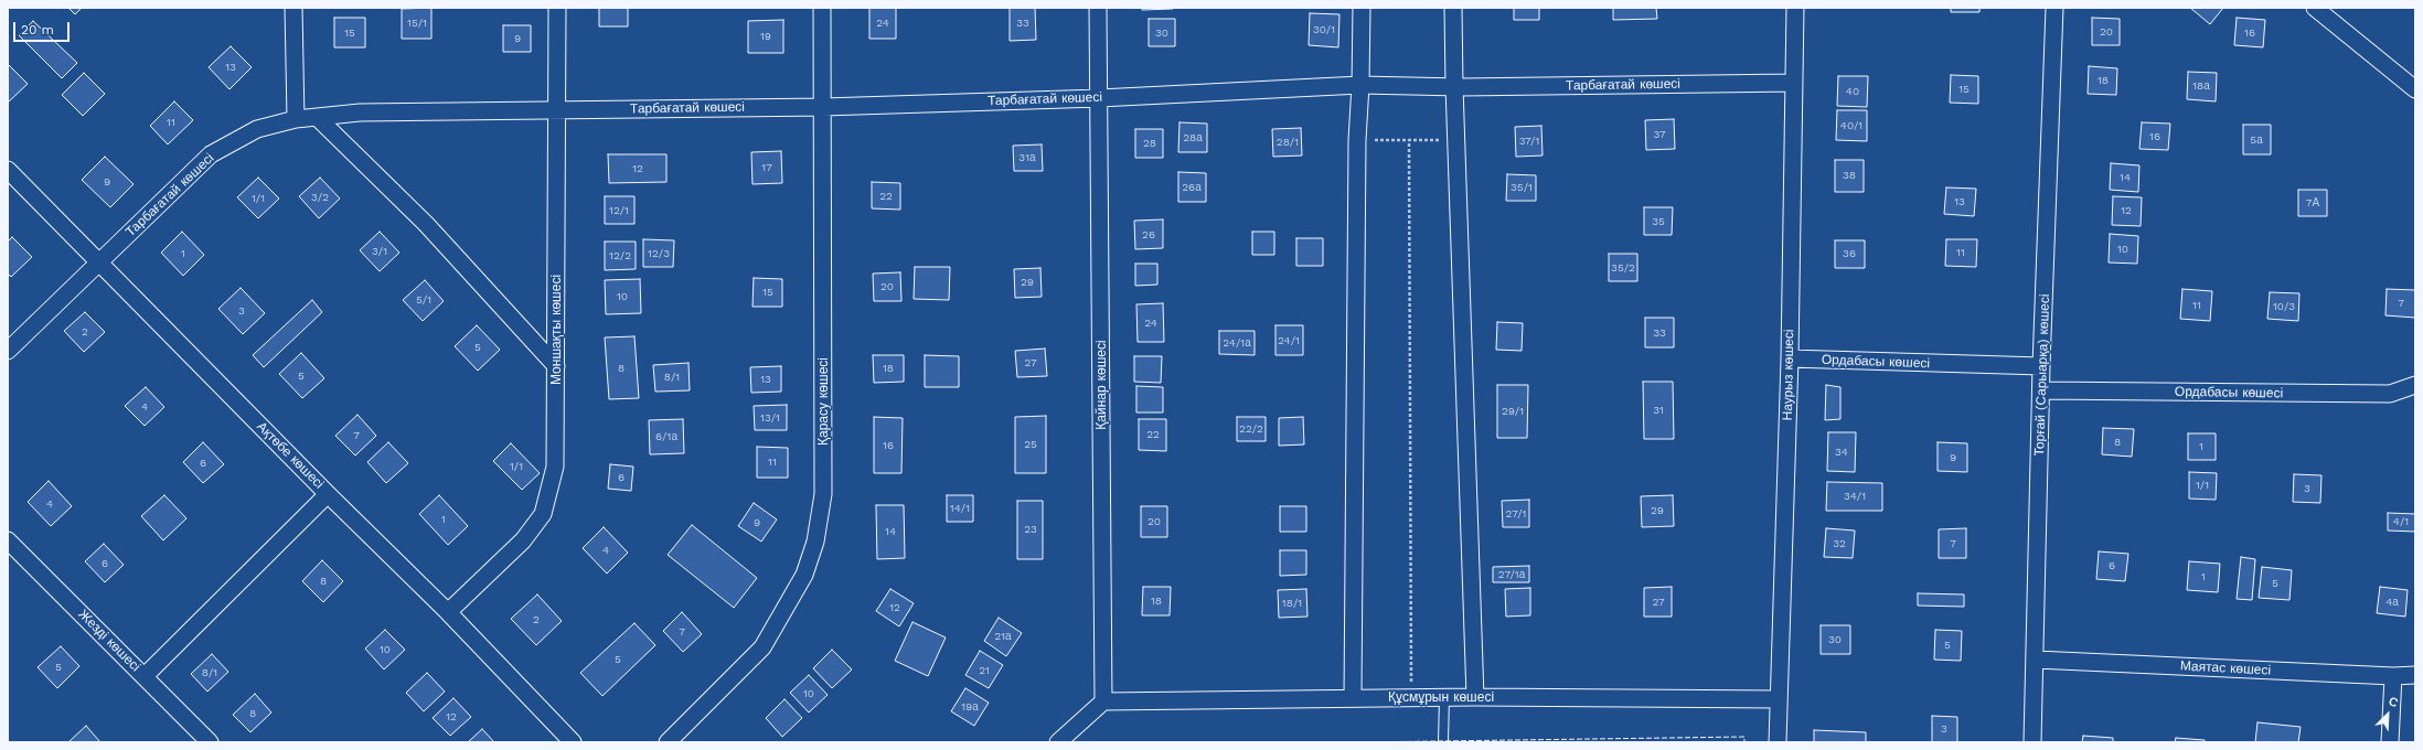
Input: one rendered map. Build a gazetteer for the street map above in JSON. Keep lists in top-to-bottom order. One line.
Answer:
{"streets":{"street":["Тарбағатай көшесі","Моншақты көшесі","Ордабасы көшесі","Наурыз көшесі","Торғай (Сарыарқа) көшесі","Қайнар көшесі","Қарасу көшесі","Ақтөбе көшесі","Жезді көшесі","Маятас көшесі","Құсмұрын көшесі"]},"crossings":[["Тарбағатай көшесі","Моншақты көшесі"],["Тарбағатай көшесі","Наурыз көшесі"],["Тарбағатай көшесі","Қайнар көшесі"],["Тарбағатай көшесі","Қарасу көшесі"],["Тарбағатай көшесі","Ақтөбе көшесі"],["Моншақты көшесі","Ақтөбе көшесі"],["Ордабасы көшесі","Наурыз көшесі"],["Ордабасы көшесі","Торғай (Сарыарқа) көшесі"],["Наурыз көшесі","Құсмұрын көшесі"],["Торғай (Сарыарқа) көшесі","Маятас көшесі"],["Қайнар көшесі","Құсмұрын көшесі"]],"house_numbers":["15/1","24","33","30/1","20","15","30","16","19","9","13","18","18а","15","40","11","40/1","37","16","28а","5а","37/1","28/1","28","31а","17","12","38","14","9","26а","35/1","22","3/2","1/1","13","7А","12/1","12","35","26","10","3/1","11","1","12/3","36","12/2","35/2","29","20","15","10","5/1","7","11","10/3","3","24","2","33","24/1","24/1а","5","27","8","18","5","8/1","13","4","31","29/1","13/1","22/2","22","7","6/1а","8","25","16","1","34","9","11","6","1/1","6","1/1","3","34/1","4","14/1","29","27/1","1","20","4/1","9","23","14","32","7","4","6","6","27/1а","1","8","5","18","27","4а","18/1","12","2","7","21а","30","5","10","5","5","21","8/1","10","19а","8","12","3"],"scale_bar":"20 m","north":"top right"}
